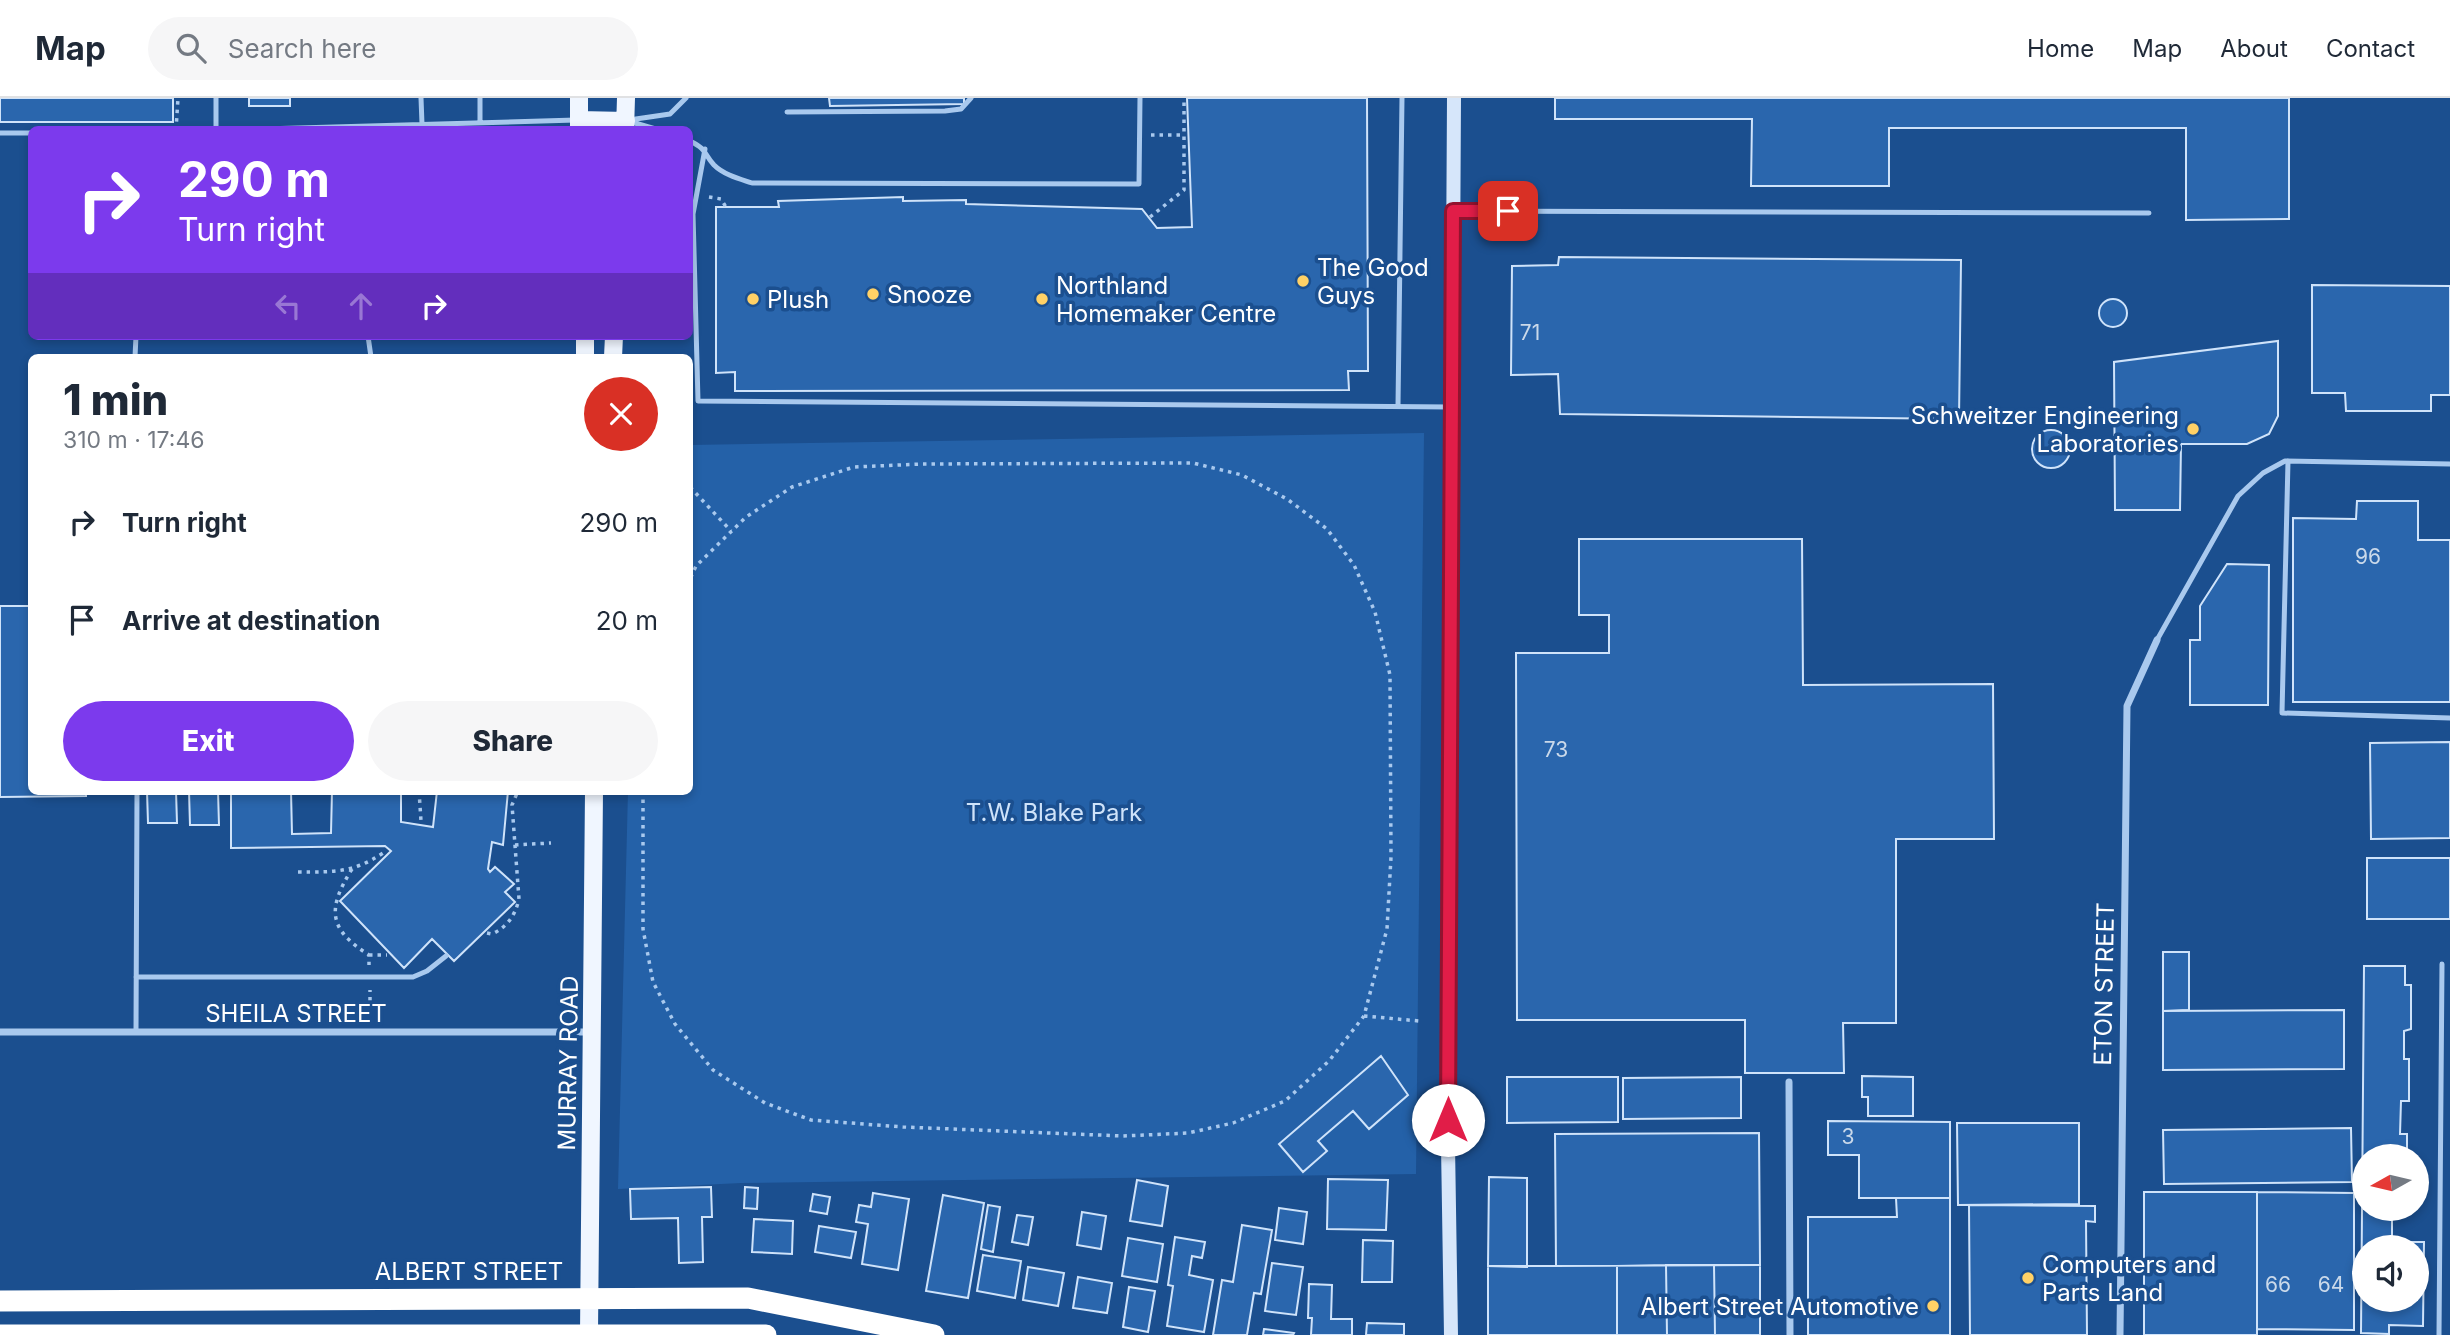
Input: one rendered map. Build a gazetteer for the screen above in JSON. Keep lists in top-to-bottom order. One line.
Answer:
{"streets":{"highway":["ALBERT STREET"],"main road":["MURRAY ROAD"],"street":["ETON STREET","SHEILA STREET"]},"crossings":[["SHEILA STREET","MURRAY ROAD"],["MURRAY ROAD","ALBERT STREET"]],"parks":["T.W. Blake Park"],"places":["The Good Guys","Snooze","Plush","Northland Homemaker Centre","Schweitzer Engineering Laboratories","Computers and Parts Land","Albert Street Automotive"],"house_numbers":["71","96","73","3","66","64"],"north":"left","page":{"header":"Map","search":"Search here","nav":["Home","Map","About","Contact"],"turn":["290 m","Turn right"],"heading":["1 min","310 m · 17:46"],"list":[{"name":"Turn right","value":"290 m"},{"name":"Arrive at destination","value":"20 m"}],"buttons":["Exit","Share"]}}
